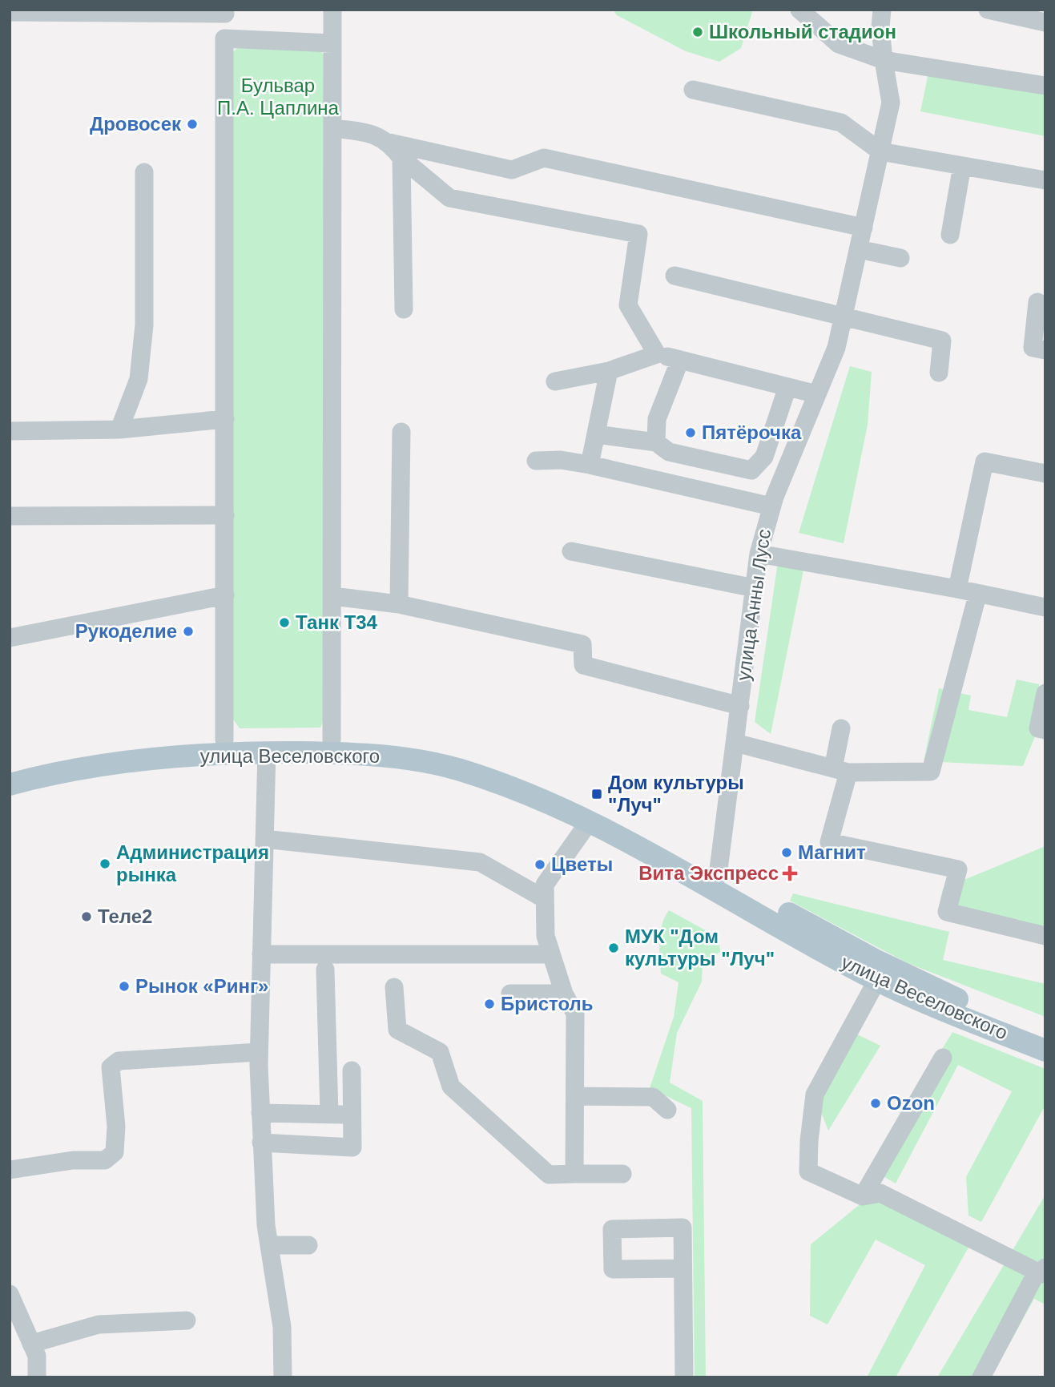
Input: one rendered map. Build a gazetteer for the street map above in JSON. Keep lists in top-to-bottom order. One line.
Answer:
{"streets":{"main road":["улица Веселовского"],"street":["улица Анны Лусс"]},"crossings":[["улица Анны Лусс","улица Веселовского"]],"parks":["Бульвар П.А. Цаплина"],"places":{"other":["Школьный стадион","Дровосек","Пятёрочка","Танк T34","Рукоделие","Магнит","Администрация рынка","Цветы","Теле2","МУК \"Дом культуры \"Луч\"","Рынок «Ринг»","Бристоль","Ozon"],"transit":["Дом культуры \"Луч\""],"health":["Вита Экспресс"]}}
